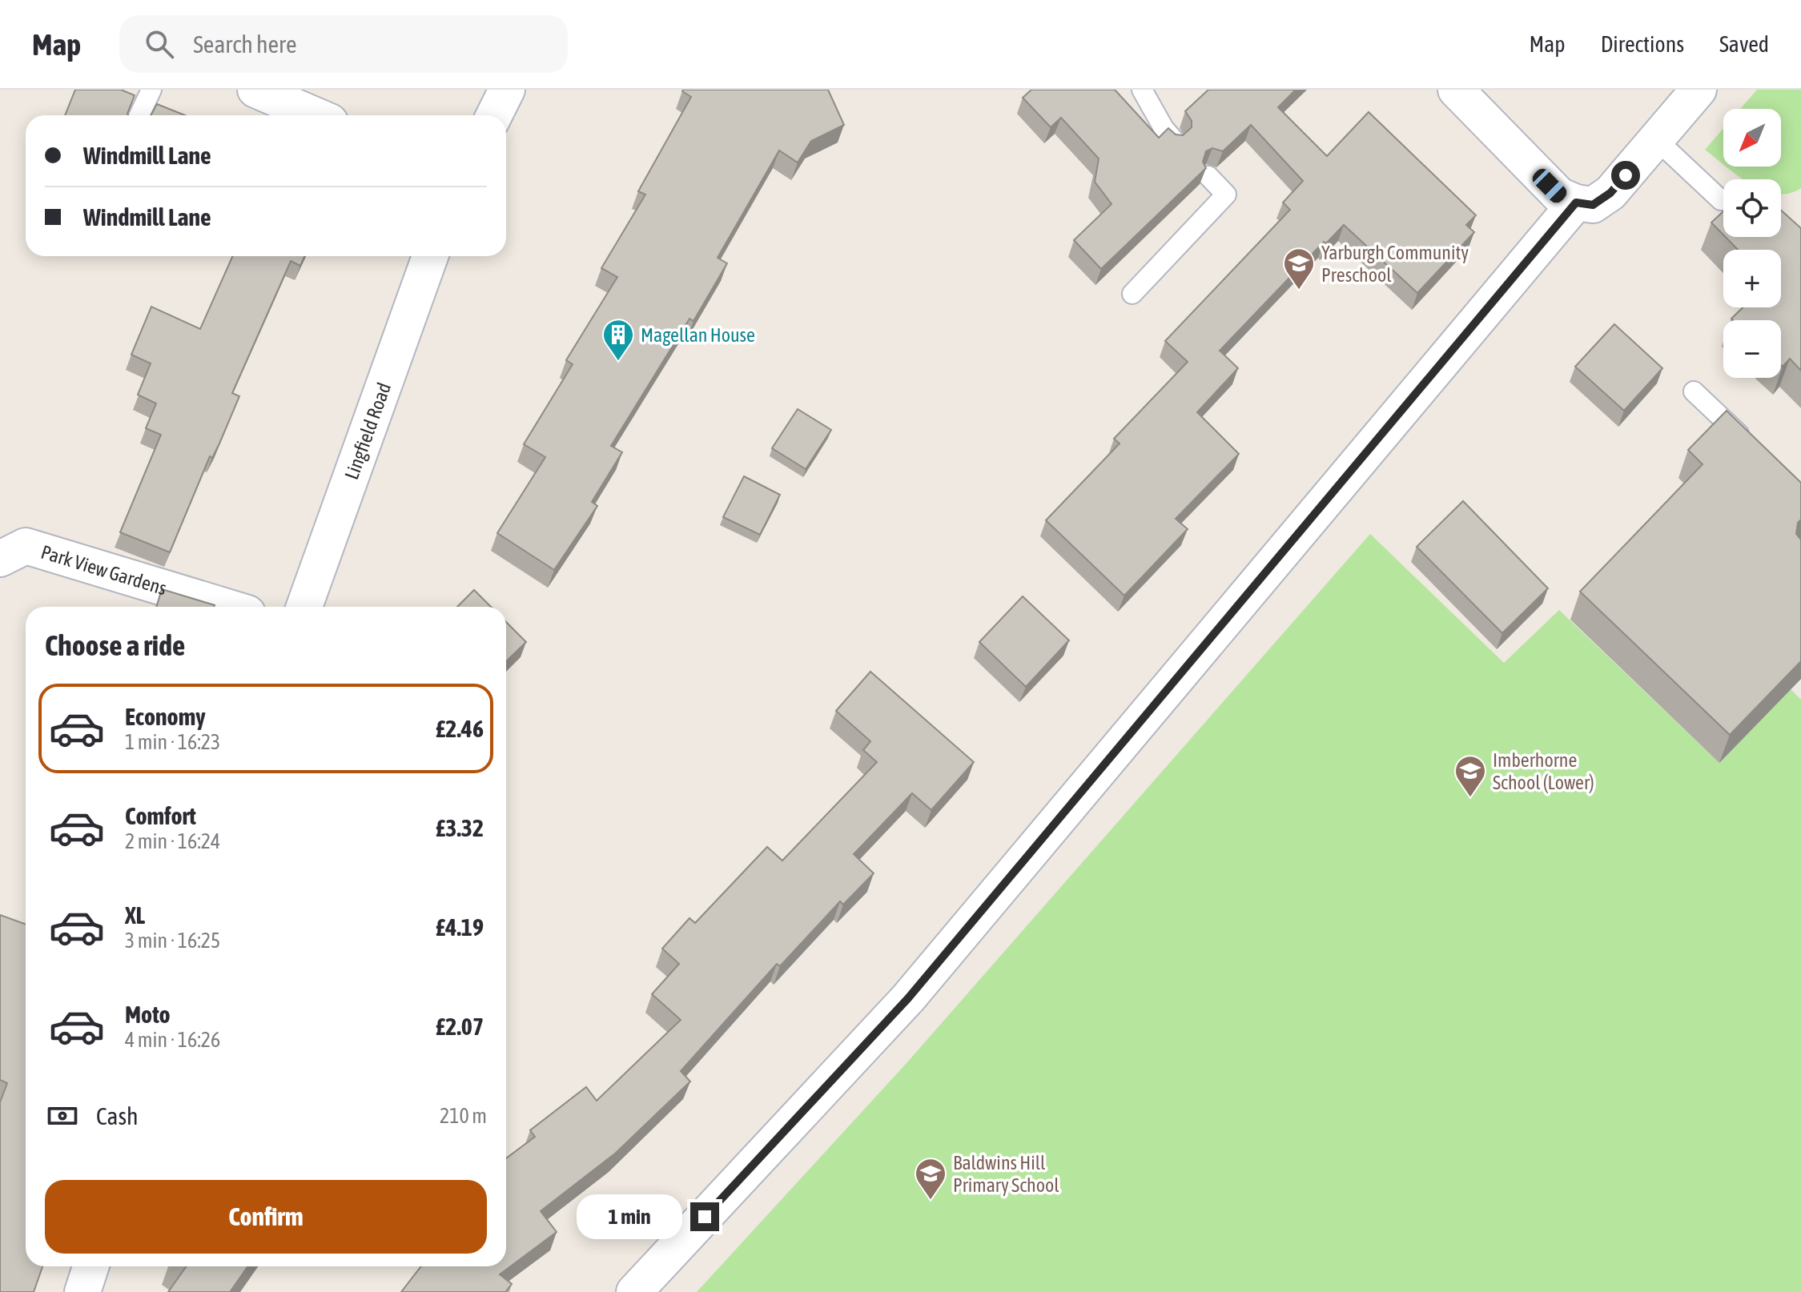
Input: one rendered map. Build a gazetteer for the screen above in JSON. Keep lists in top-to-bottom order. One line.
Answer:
{"streets":{"street":["Lingfield Road","Park View Gardens"]},"places":{"school or university":["Yarburgh Community Preschool","Imberhorne School (Lower)","Baldwins Hill Primary School"],"building":["Magellan House"]},"north":"bottom left","page":{"header":"Map","search":"Search here","nav":["Map","Directions","Saved"],"map_buttons":["+","−"],"banner":["Windmill Lane","Windmill Lane"],"heading":"Choose a ride","list":[{"name":"Economy","note":"1 min · 16:23","value":"£2.46"},{"name":"Comfort","note":"2 min · 16:24","value":"£3.32"},{"name":"XL","note":"3 min · 16:25","value":"£4.19"},{"name":"Moto","note":"4 min · 16:26","value":"£2.07"}],"pay":["Cash","210 m"],"buttons":"Confirm","bubble":"1 min"}}
